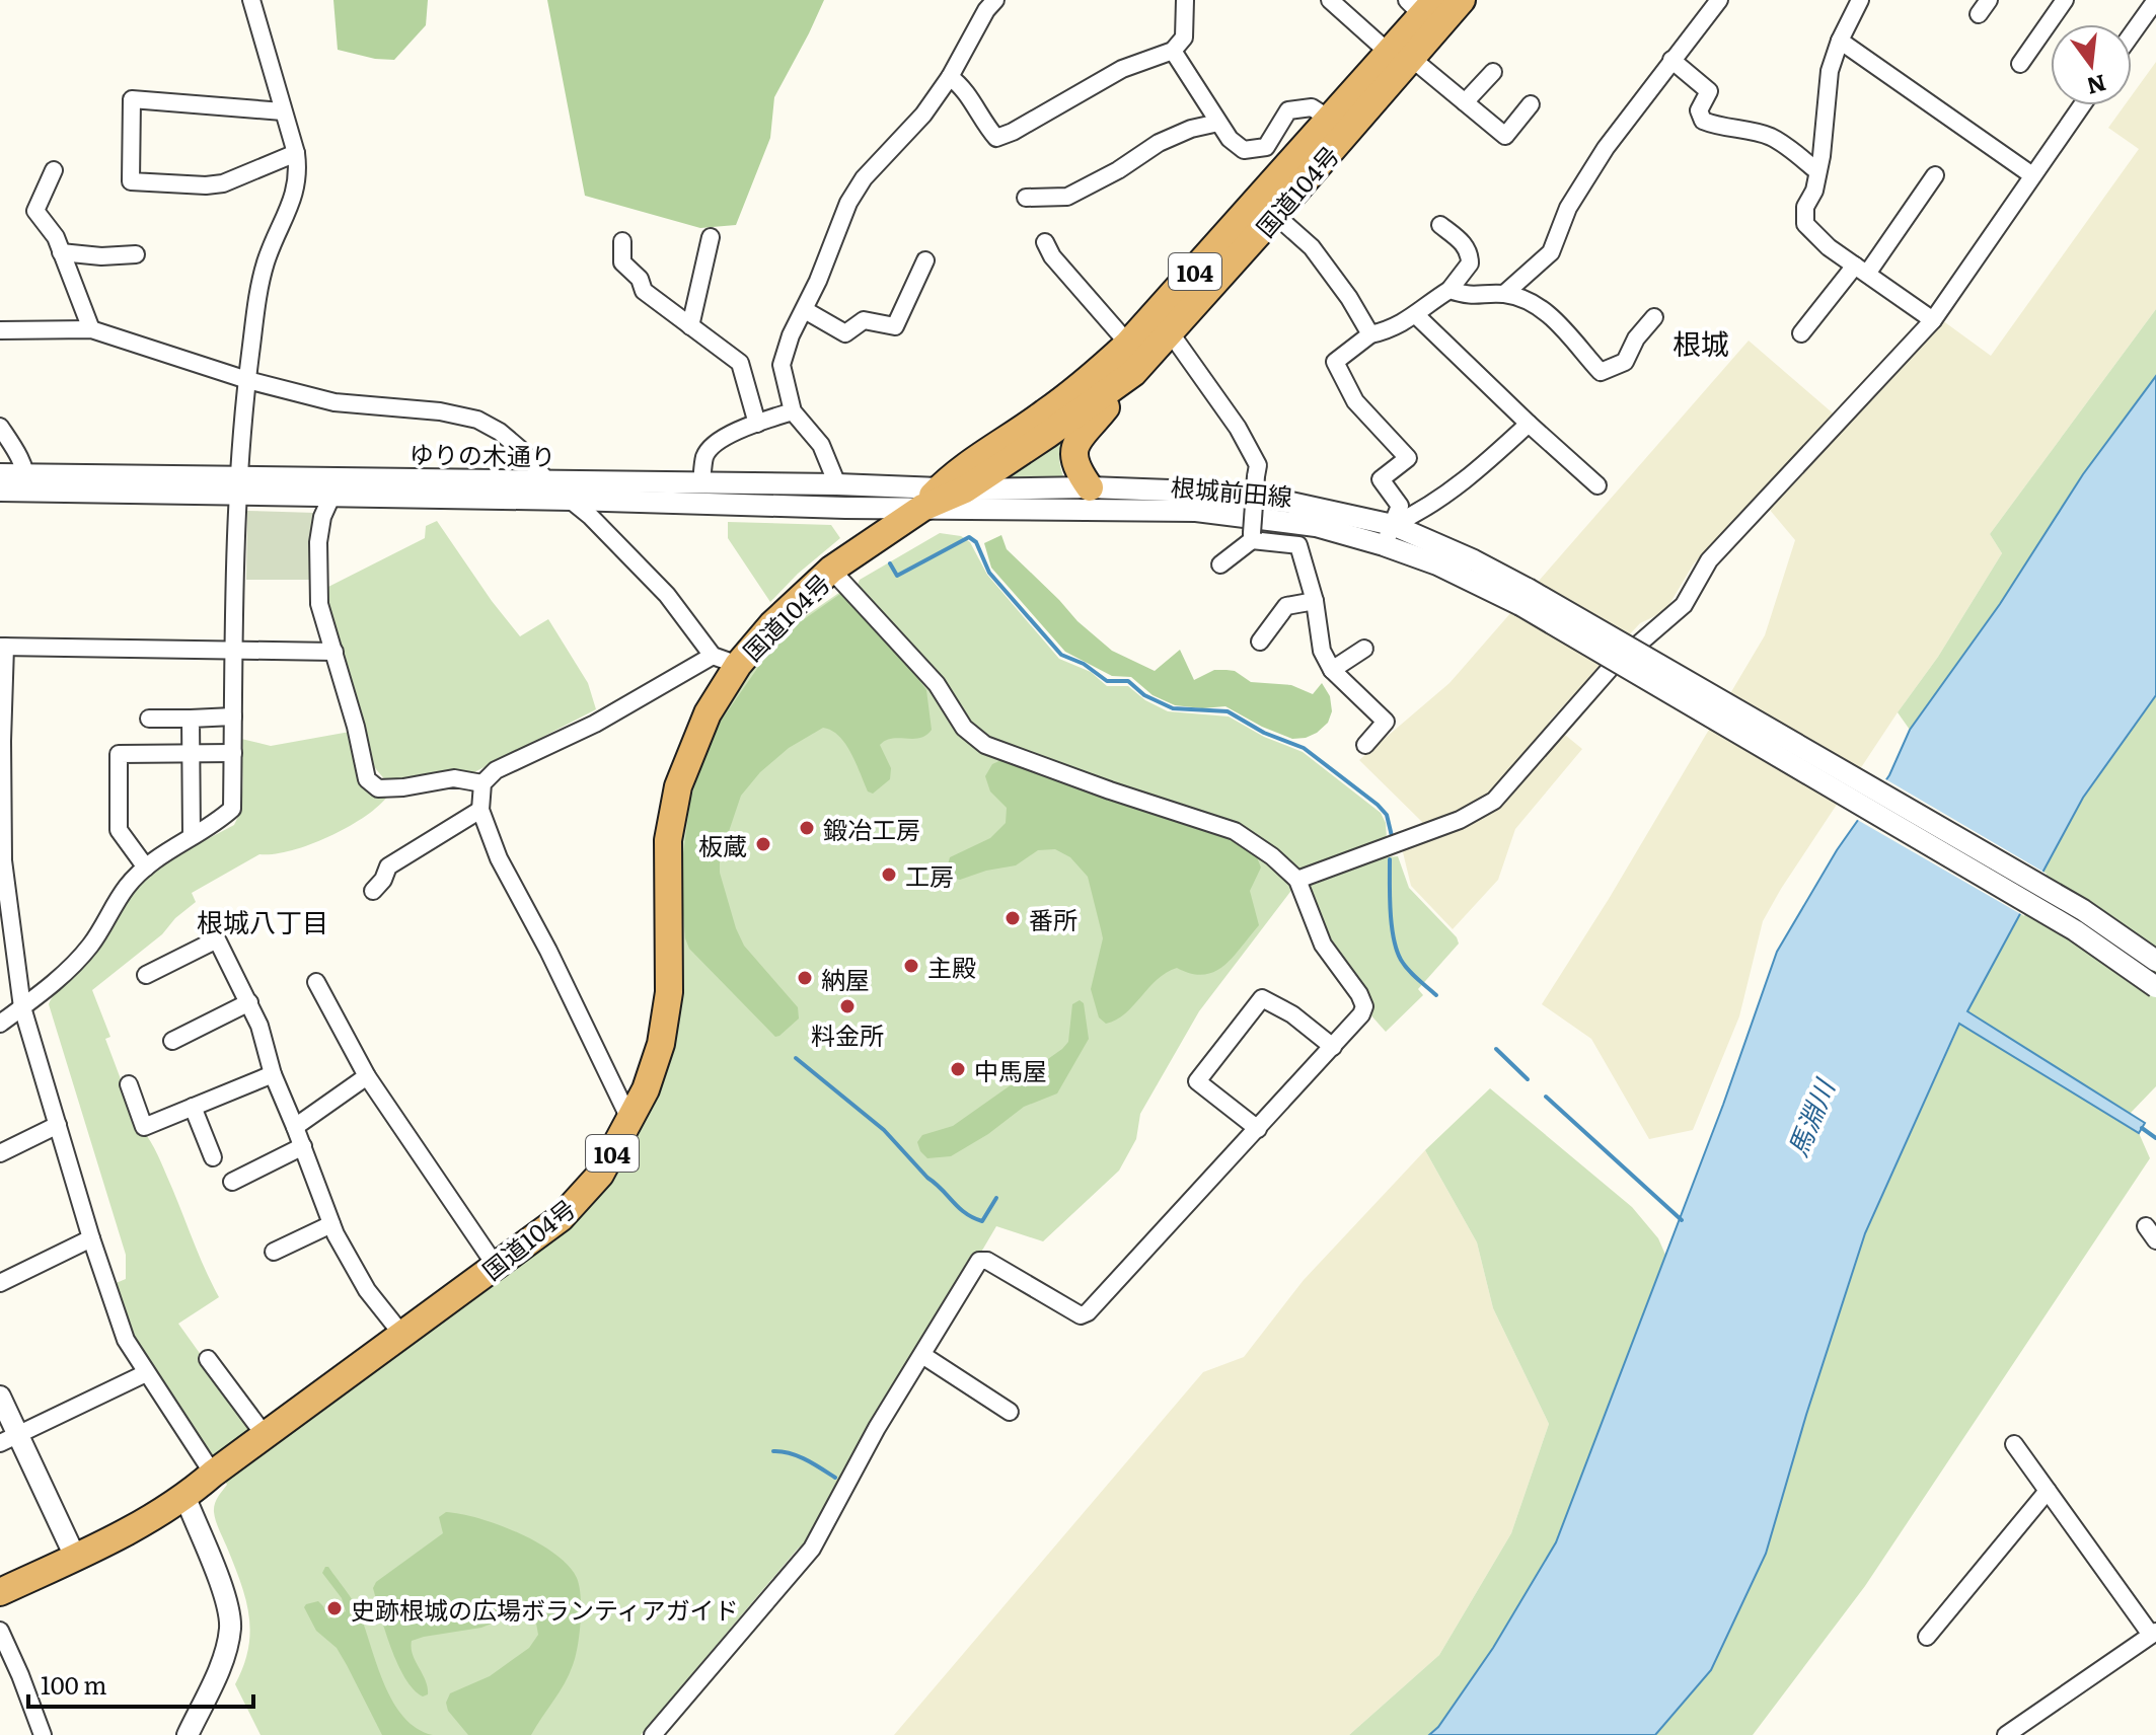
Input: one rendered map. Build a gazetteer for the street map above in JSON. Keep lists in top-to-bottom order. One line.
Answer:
{"streets":{"highway":["国道104号","104"],"street":["ゆりの木通り","根城前田線"]},"crossings":[["国道104号","ゆりの木通り"],["国道104号","根城前田線"],["ゆりの木通り","根城前田線"]],"districts":["根城","根城八丁目"],"water":["馬淵川"],"places":["鍛冶工房","板蔵","工房","番所","主殿","納屋","料金所","中馬屋","史跡根城の広場ボランティアガイド"],"scale_bar":"100 m","north":"bottom"}
